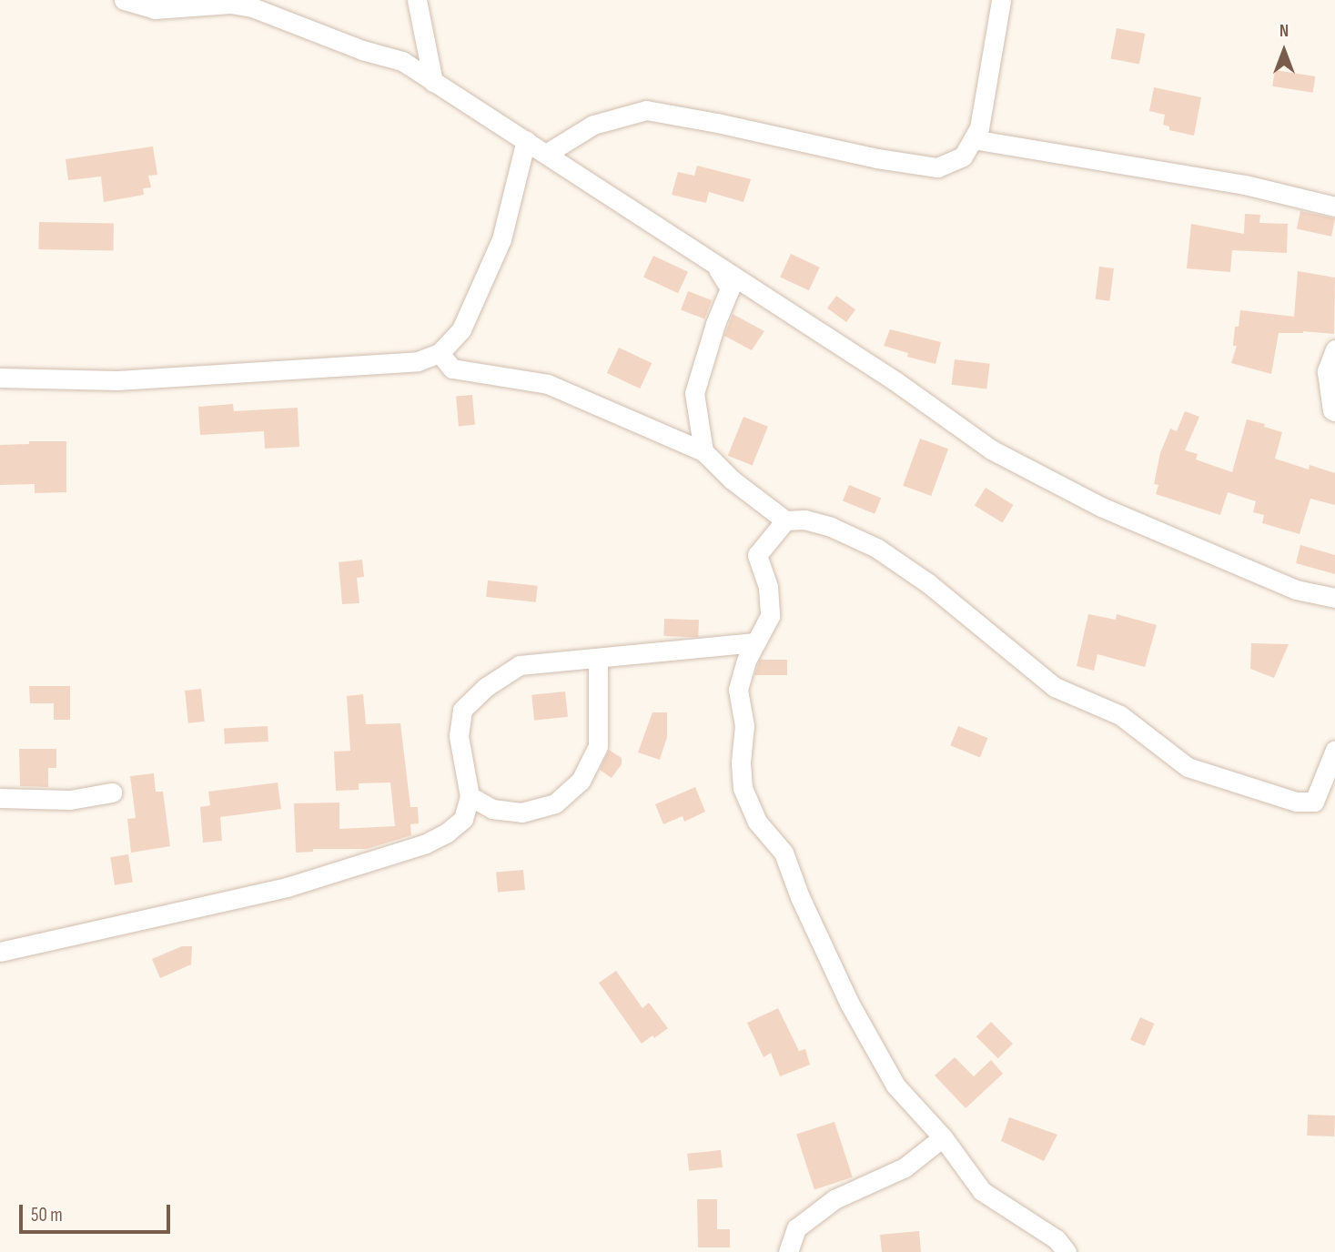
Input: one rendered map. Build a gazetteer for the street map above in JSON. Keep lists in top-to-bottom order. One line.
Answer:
{"scale_bar":"50 m","north":"top"}
